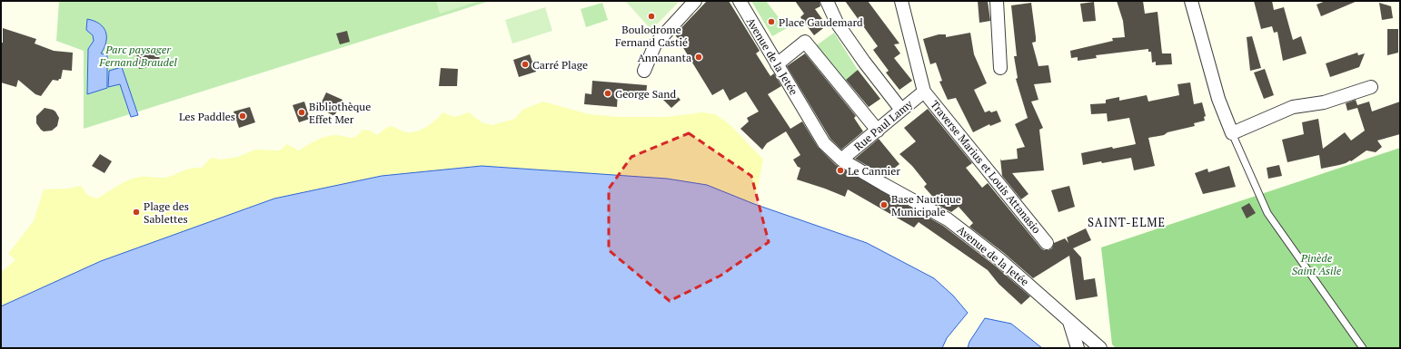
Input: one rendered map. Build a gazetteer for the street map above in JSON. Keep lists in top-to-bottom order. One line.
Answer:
{"streets":{"street":["Avenue de la Jetée","Rue Paul Lamy","Traverse Marius et Louis Attanasio"]},"crossings":[["Avenue de la Jetée","Rue Paul Lamy"],["Rue Paul Lamy","Traverse Marius et Louis Attanasio"]],"districts":["SAINT-ELME"],"parks":["Parc paysager Fernand Braudel","Pinède Saint Asile"],"places":["Boulodrome Fernand Castié","Place Gaudemard","Annananta","Carré Plage","George Sand","Bibliothèque Effet Mer","Les Paddles","Le Cannier","Base Nautique Municipale","Plage des Sablettes"]}
